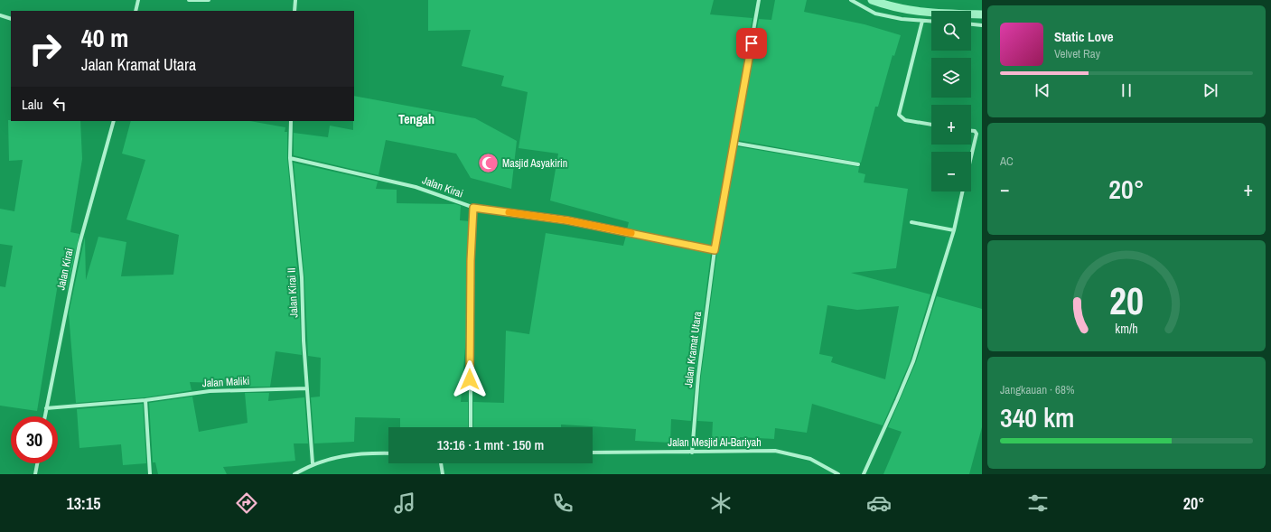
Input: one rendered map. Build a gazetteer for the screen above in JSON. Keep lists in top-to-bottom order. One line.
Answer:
{"streets":{"street":["Jalan Kirai","Jalan Kirai II","Jalan Kramat Utara","Jalan Maliki","Jalan Mesjid Al-Bariyah"]},"crossings":[["Jalan Kirai","Jalan Kirai II"],["Jalan Kirai","Jalan Maliki"],["Jalan Kirai II","Jalan Maliki"],["Jalan Kramat Utara","Jalan Mesjid Al-Bariyah"]],"districts":["Tengah"],"places":{"mosque":["Masjid Asyakirin"]},"page":{"map_buttons":["+","−"],"turn":["40 m","Jalan Kramat Utara"],"song":["Static Love","Velvet Ray"],"then":"Lalu","tile":["AC",["Jangkauan · 68%","340 km"]],"heat":["−","20°","+"],"limit":"30","trip":"13:16 · 1 mnt · 150 m","tabs":["13:15","20°"],"gauge":["20","km/h"]}}
